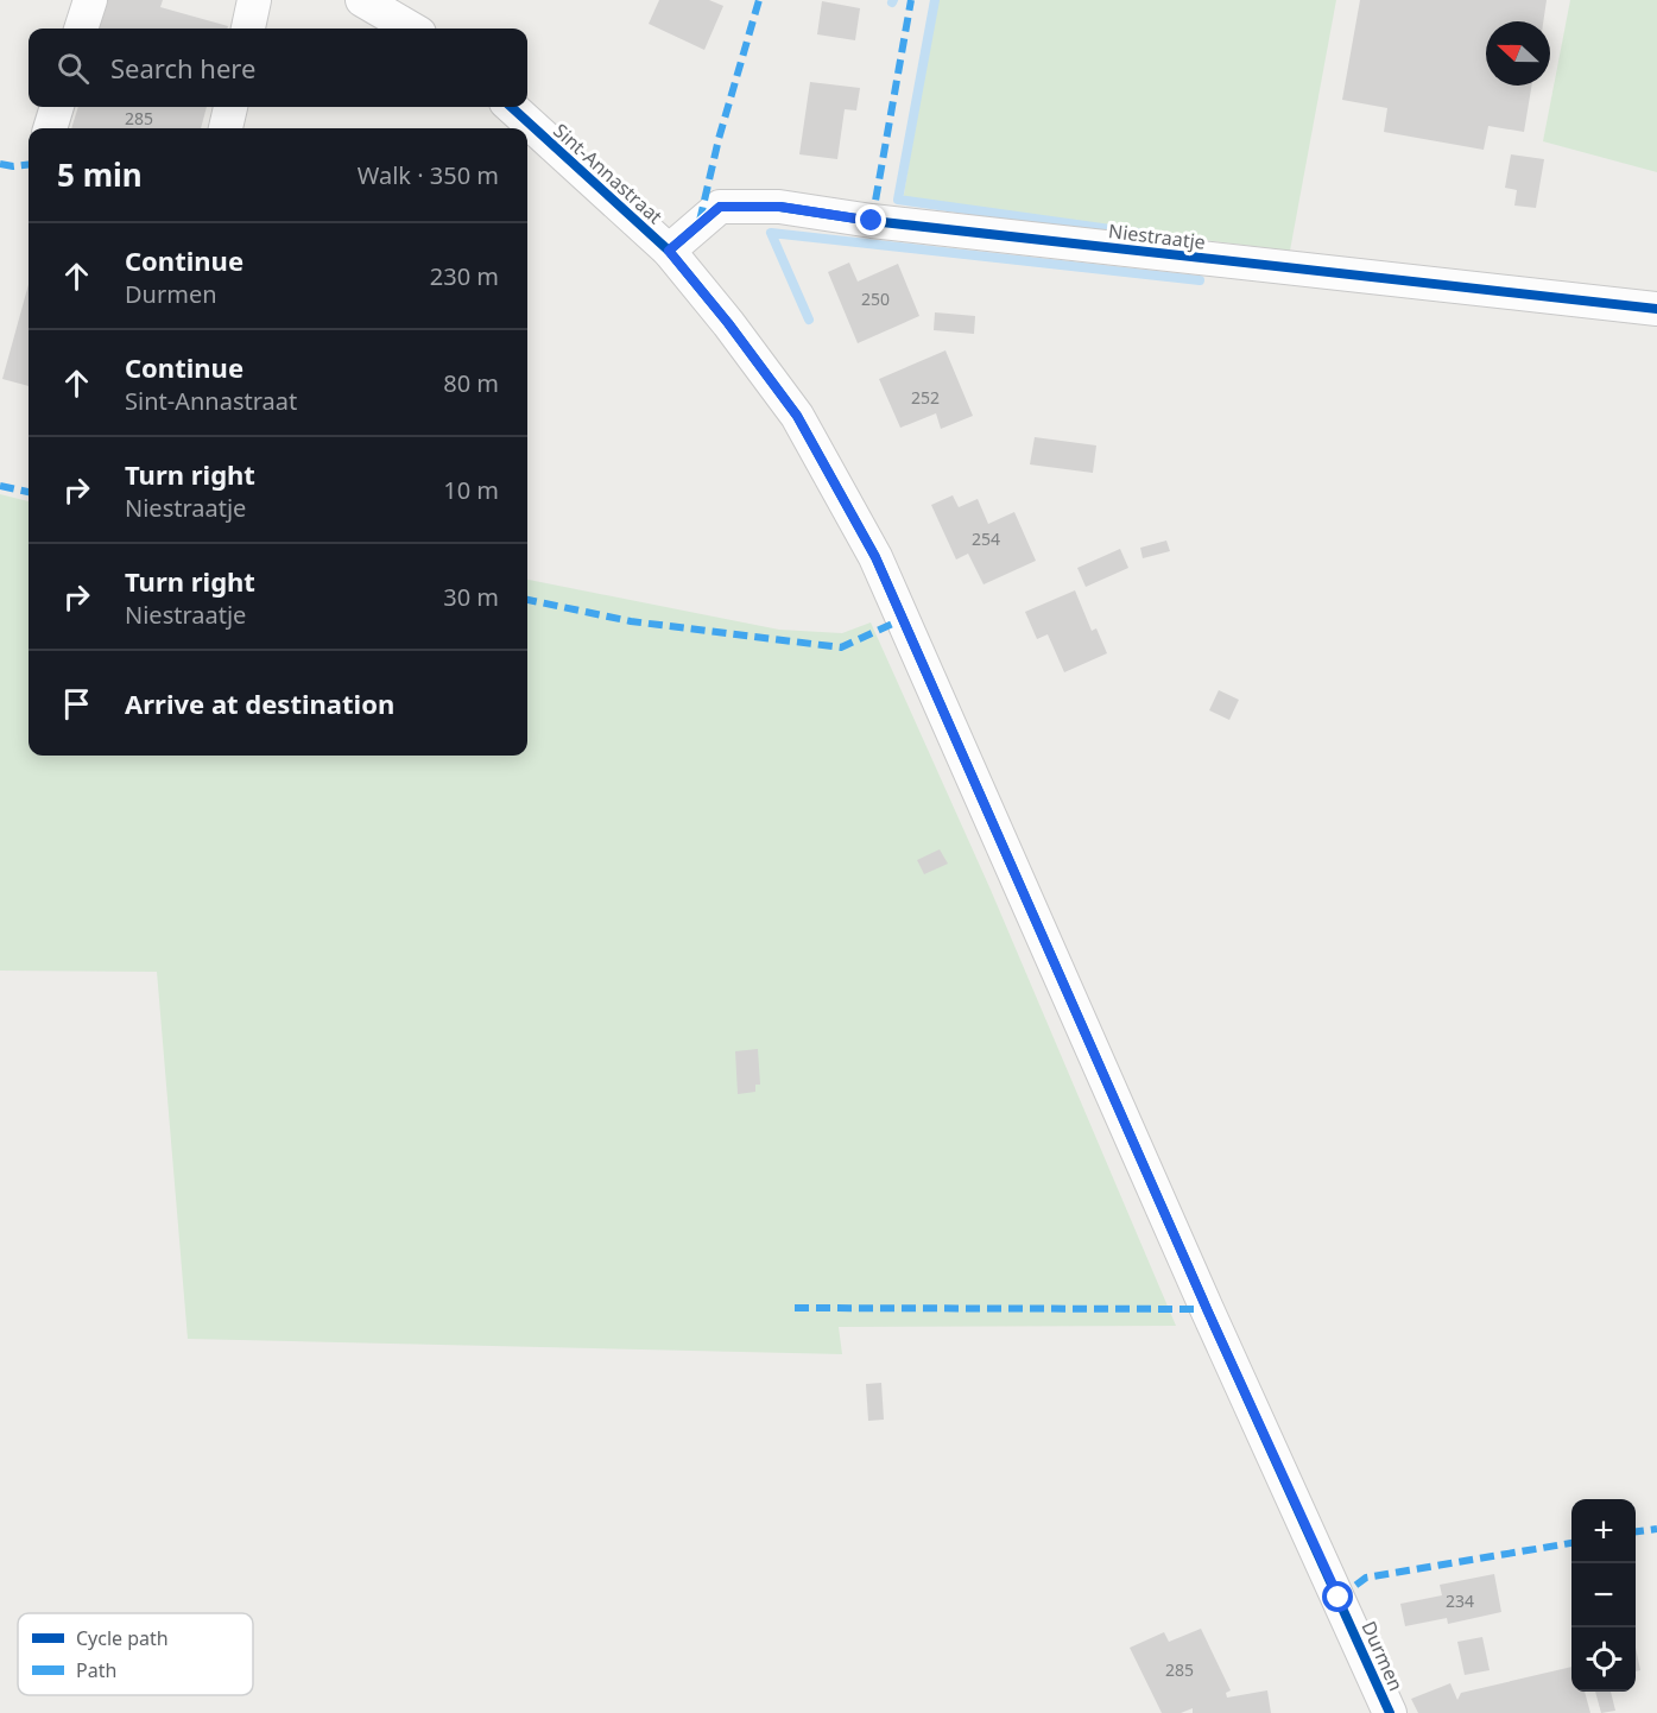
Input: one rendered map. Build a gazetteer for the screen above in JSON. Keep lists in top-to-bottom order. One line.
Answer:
{"streets":{"street":["Sint-Annastraat","Niestraatje","Durmen"]},"crossings":[["Sint-Annastraat","Niestraatje"],["Sint-Annastraat","Durmen"]],"house_numbers":["285","250","252","254","234","285"],"legend":["Cycle path","Path"],"north":"left","page":{"search":"Search here","heading":["5 min","Walk · 350 m"],"list":[["Continue","Durmen","230 m"],["Continue","Sint-Annastraat","80 m"],["Turn right","Niestraatje","10 m"],["Turn right","Niestraatje","30 m"],"Arrive at destination"],"map_buttons":["+","−"]}}
